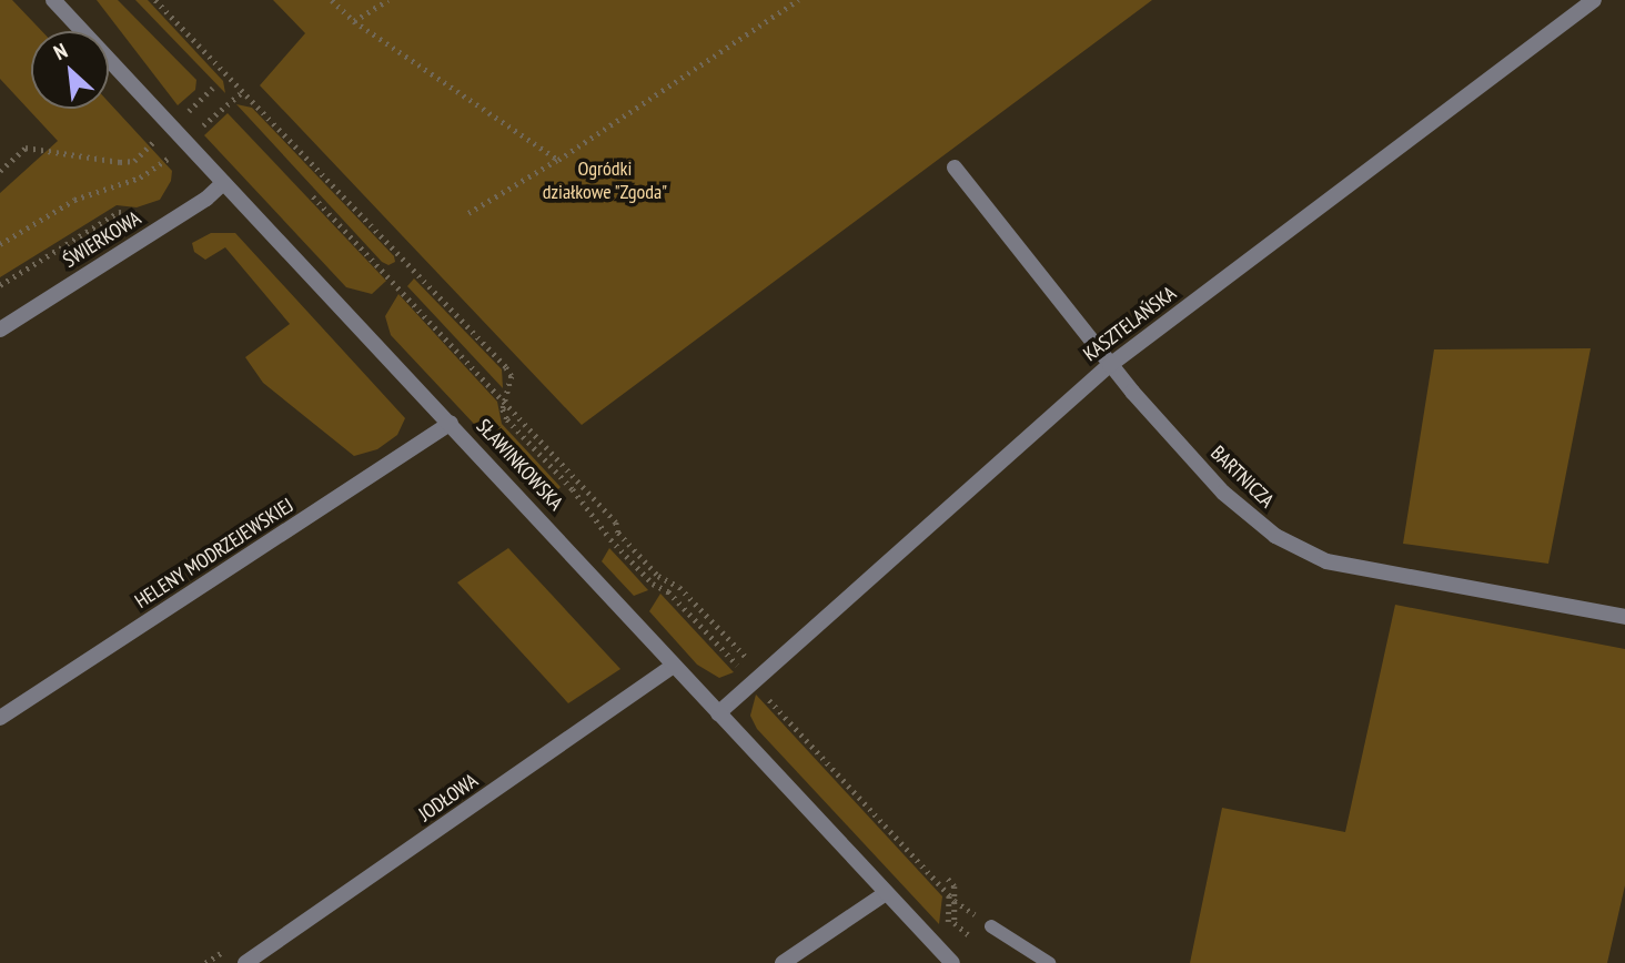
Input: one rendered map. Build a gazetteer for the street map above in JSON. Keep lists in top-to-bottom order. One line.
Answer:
{"streets":{"street":["ŚWIERKOWA","KASZTELAŃSKA","SŁAWINKOWSKA","BARTNICZA","HELENY MODRZEJEWSKIEJ","JODŁOWA"]},"crossings":[["ŚWIERKOWA","SŁAWINKOWSKA"],["KASZTELAŃSKA","SŁAWINKOWSKA"],["KASZTELAŃSKA","BARTNICZA"],["SŁAWINKOWSKA","HELENY MODRZEJEWSKIEJ"],["SŁAWINKOWSKA","JODŁOWA"]],"parks":["Ogródki działkowe \"Zgoda\""],"north":"top left"}
